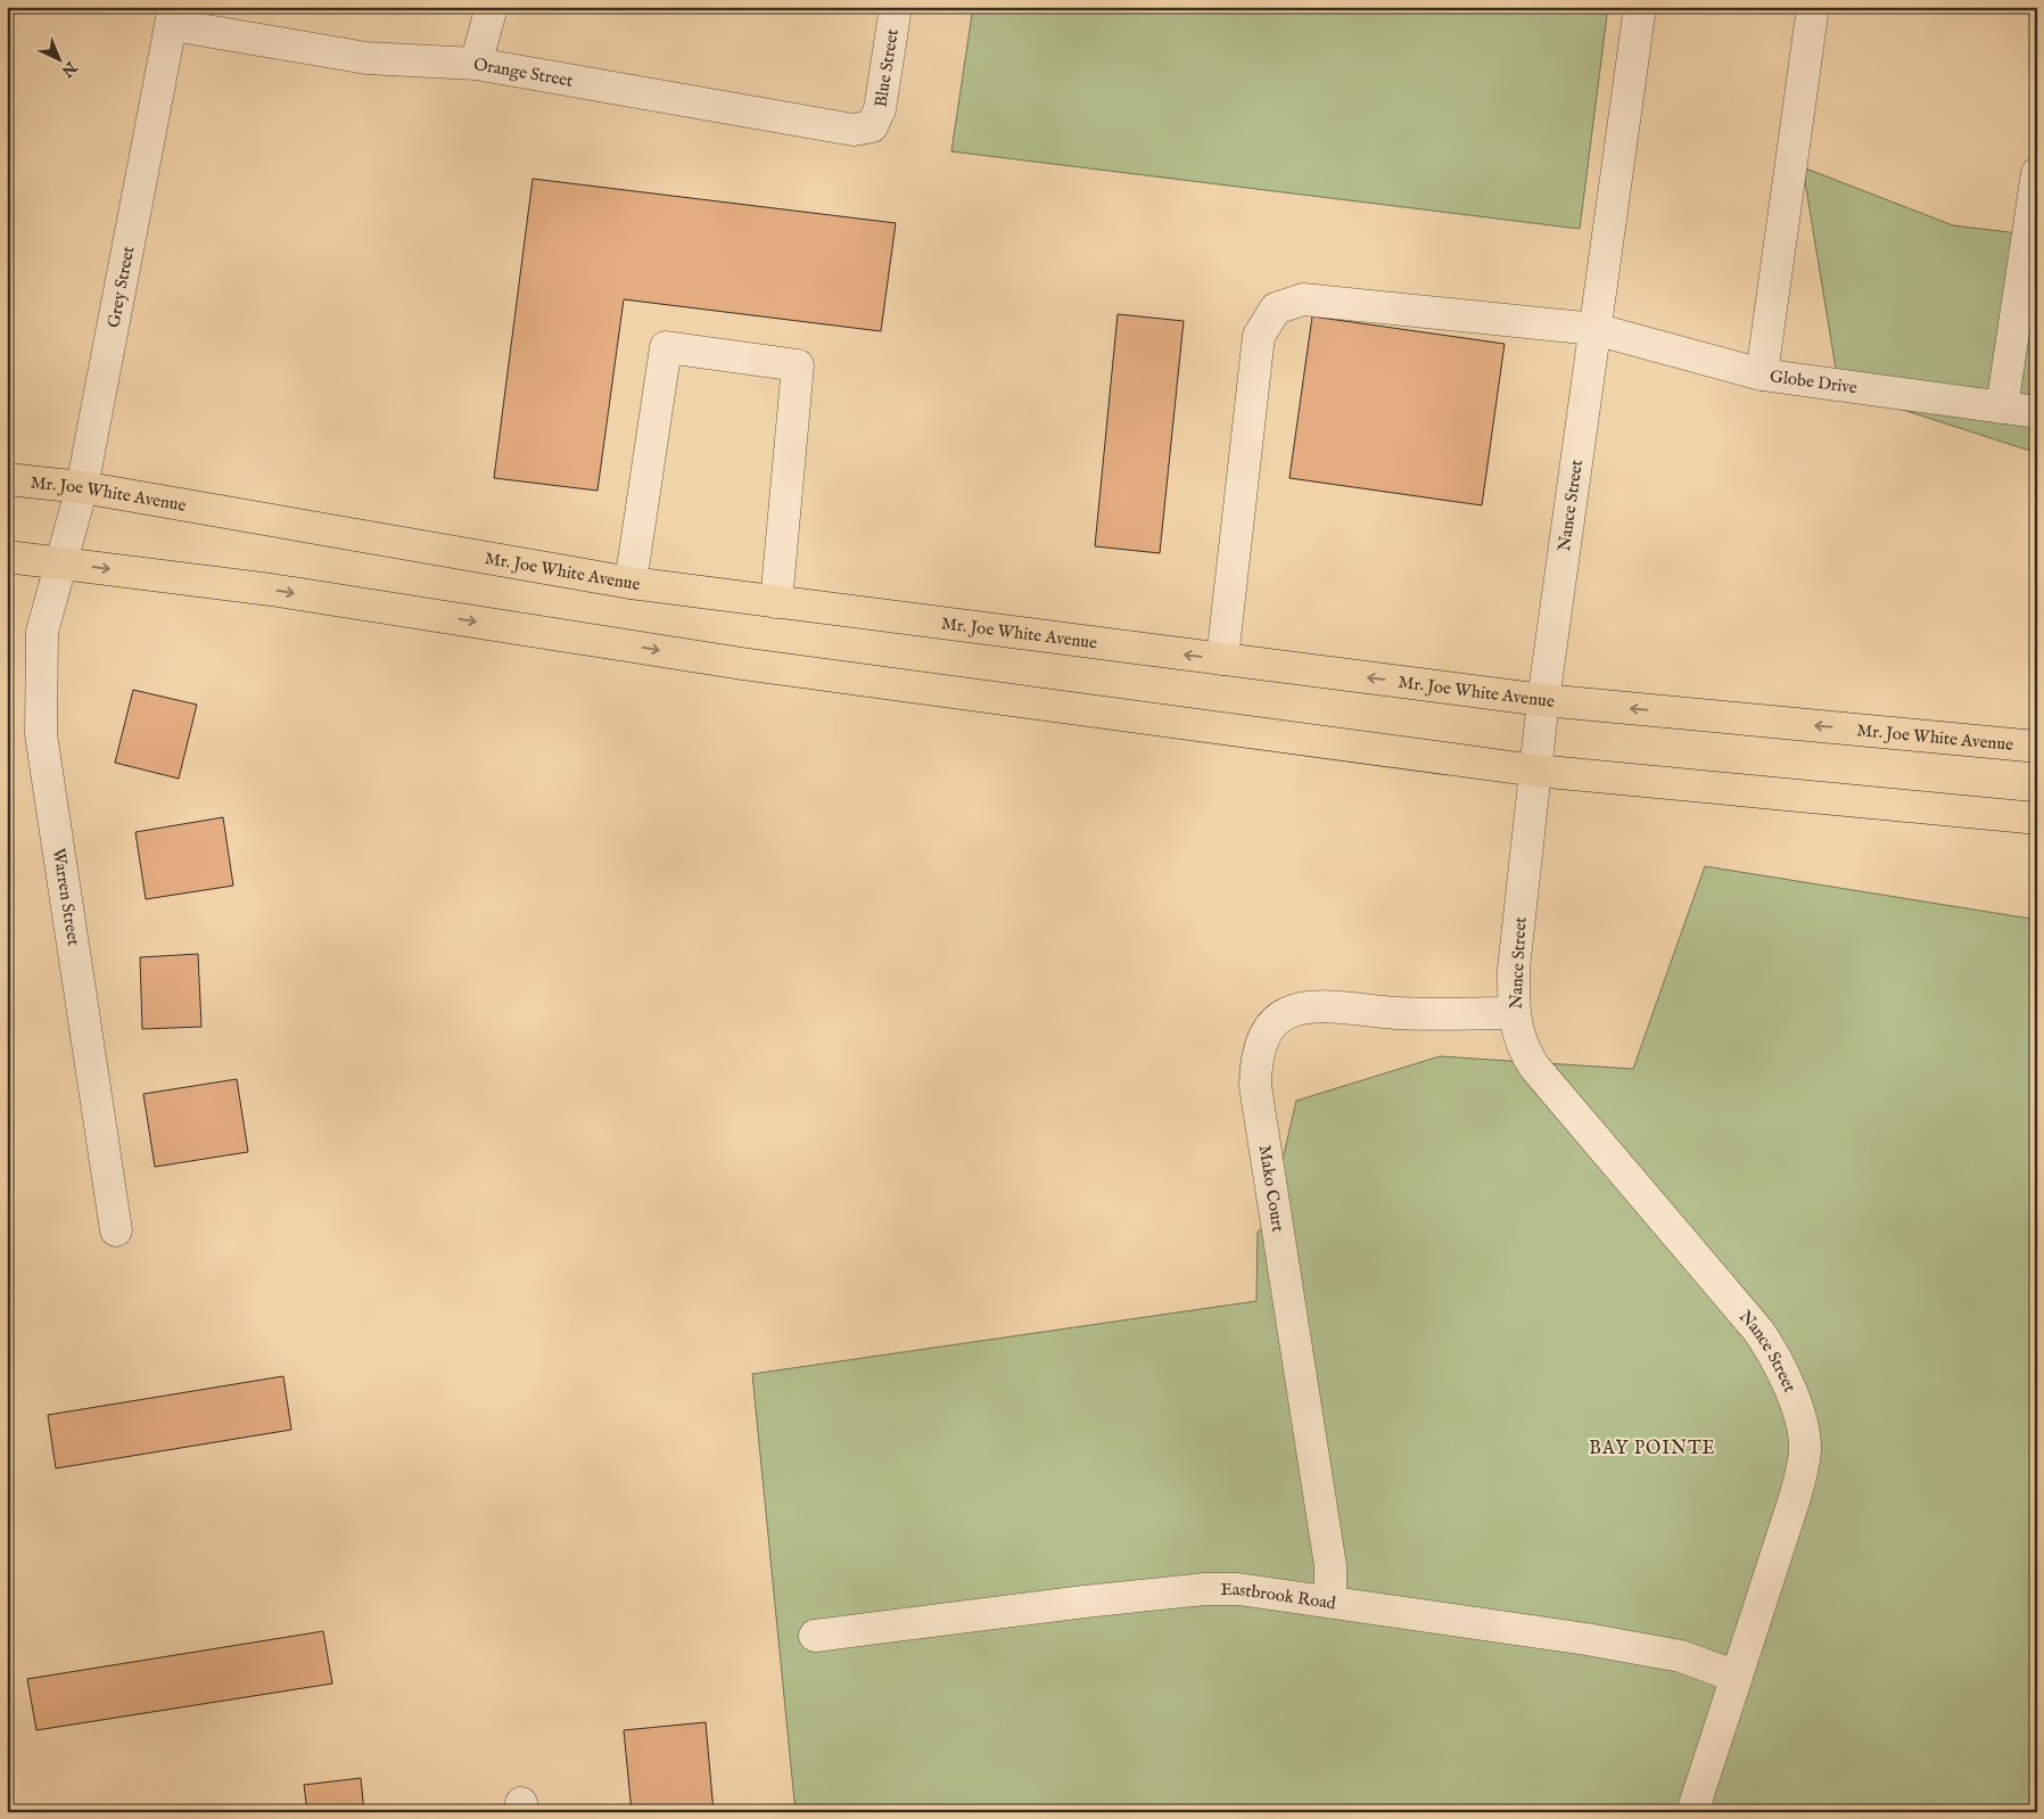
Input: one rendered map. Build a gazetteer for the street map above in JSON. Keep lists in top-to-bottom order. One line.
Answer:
{"streets":{"main road":["Mr. Joe White Avenue"],"street":["Blue Street","Orange Street","Grey Street","Globe Drive","Nance Street","Warren Street","Mako Court","Eastbrook Road"]},"crossings":[["Blue Street","Orange Street"],["Orange Street","Grey Street"],["Grey Street","Mr. Joe White Avenue"],["Grey Street","Warren Street"],["Globe Drive","Mr. Joe White Avenue"],["Globe Drive","Nance Street"],["Mr. Joe White Avenue","Nance Street"],["Nance Street","Mako Court"],["Nance Street","Eastbrook Road"],["Mako Court","Eastbrook Road"]],"districts":["BAY POINTE"],"north":"bottom right"}
